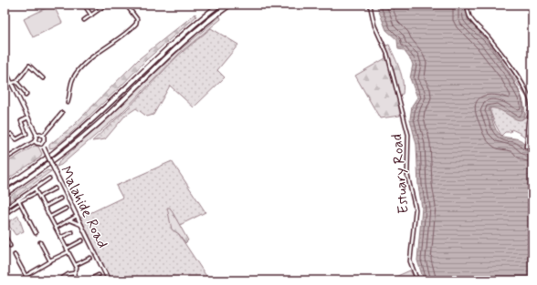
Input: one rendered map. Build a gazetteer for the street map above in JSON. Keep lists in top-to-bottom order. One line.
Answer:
{"streets":{"main road":["Malahide Road"],"street":["Estuary Road"]}}
